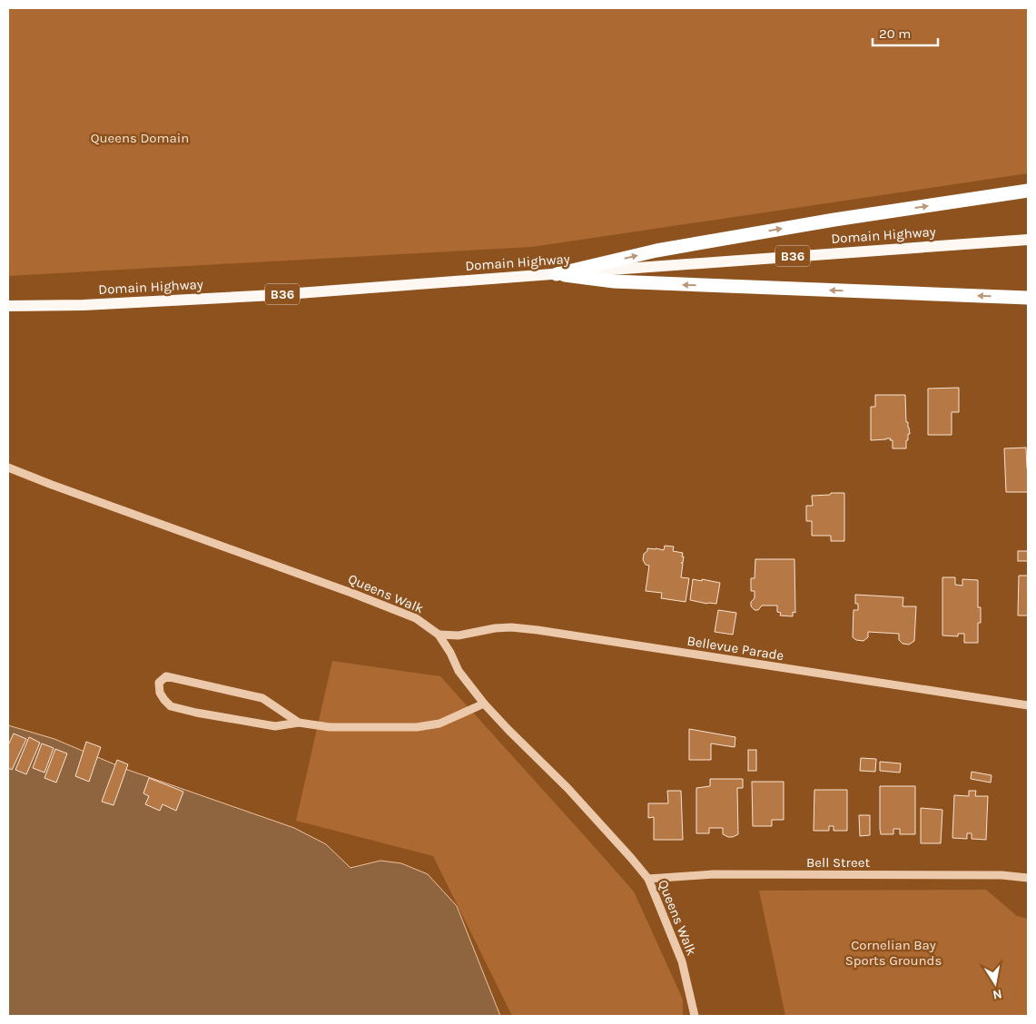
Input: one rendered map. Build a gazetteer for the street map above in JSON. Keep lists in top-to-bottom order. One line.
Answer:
{"streets":{"main road":["Domain Highway","B36"],"street":["Queens Walk","Bellevue Parade","Bell Street"]},"crossings":[["Queens Walk","Bellevue Parade"],["Queens Walk","Bell Street"]],"parks":["Queens Domain","Cornelian Bay Sports Grounds"],"scale_bar":"20 m","north":"bottom"}
